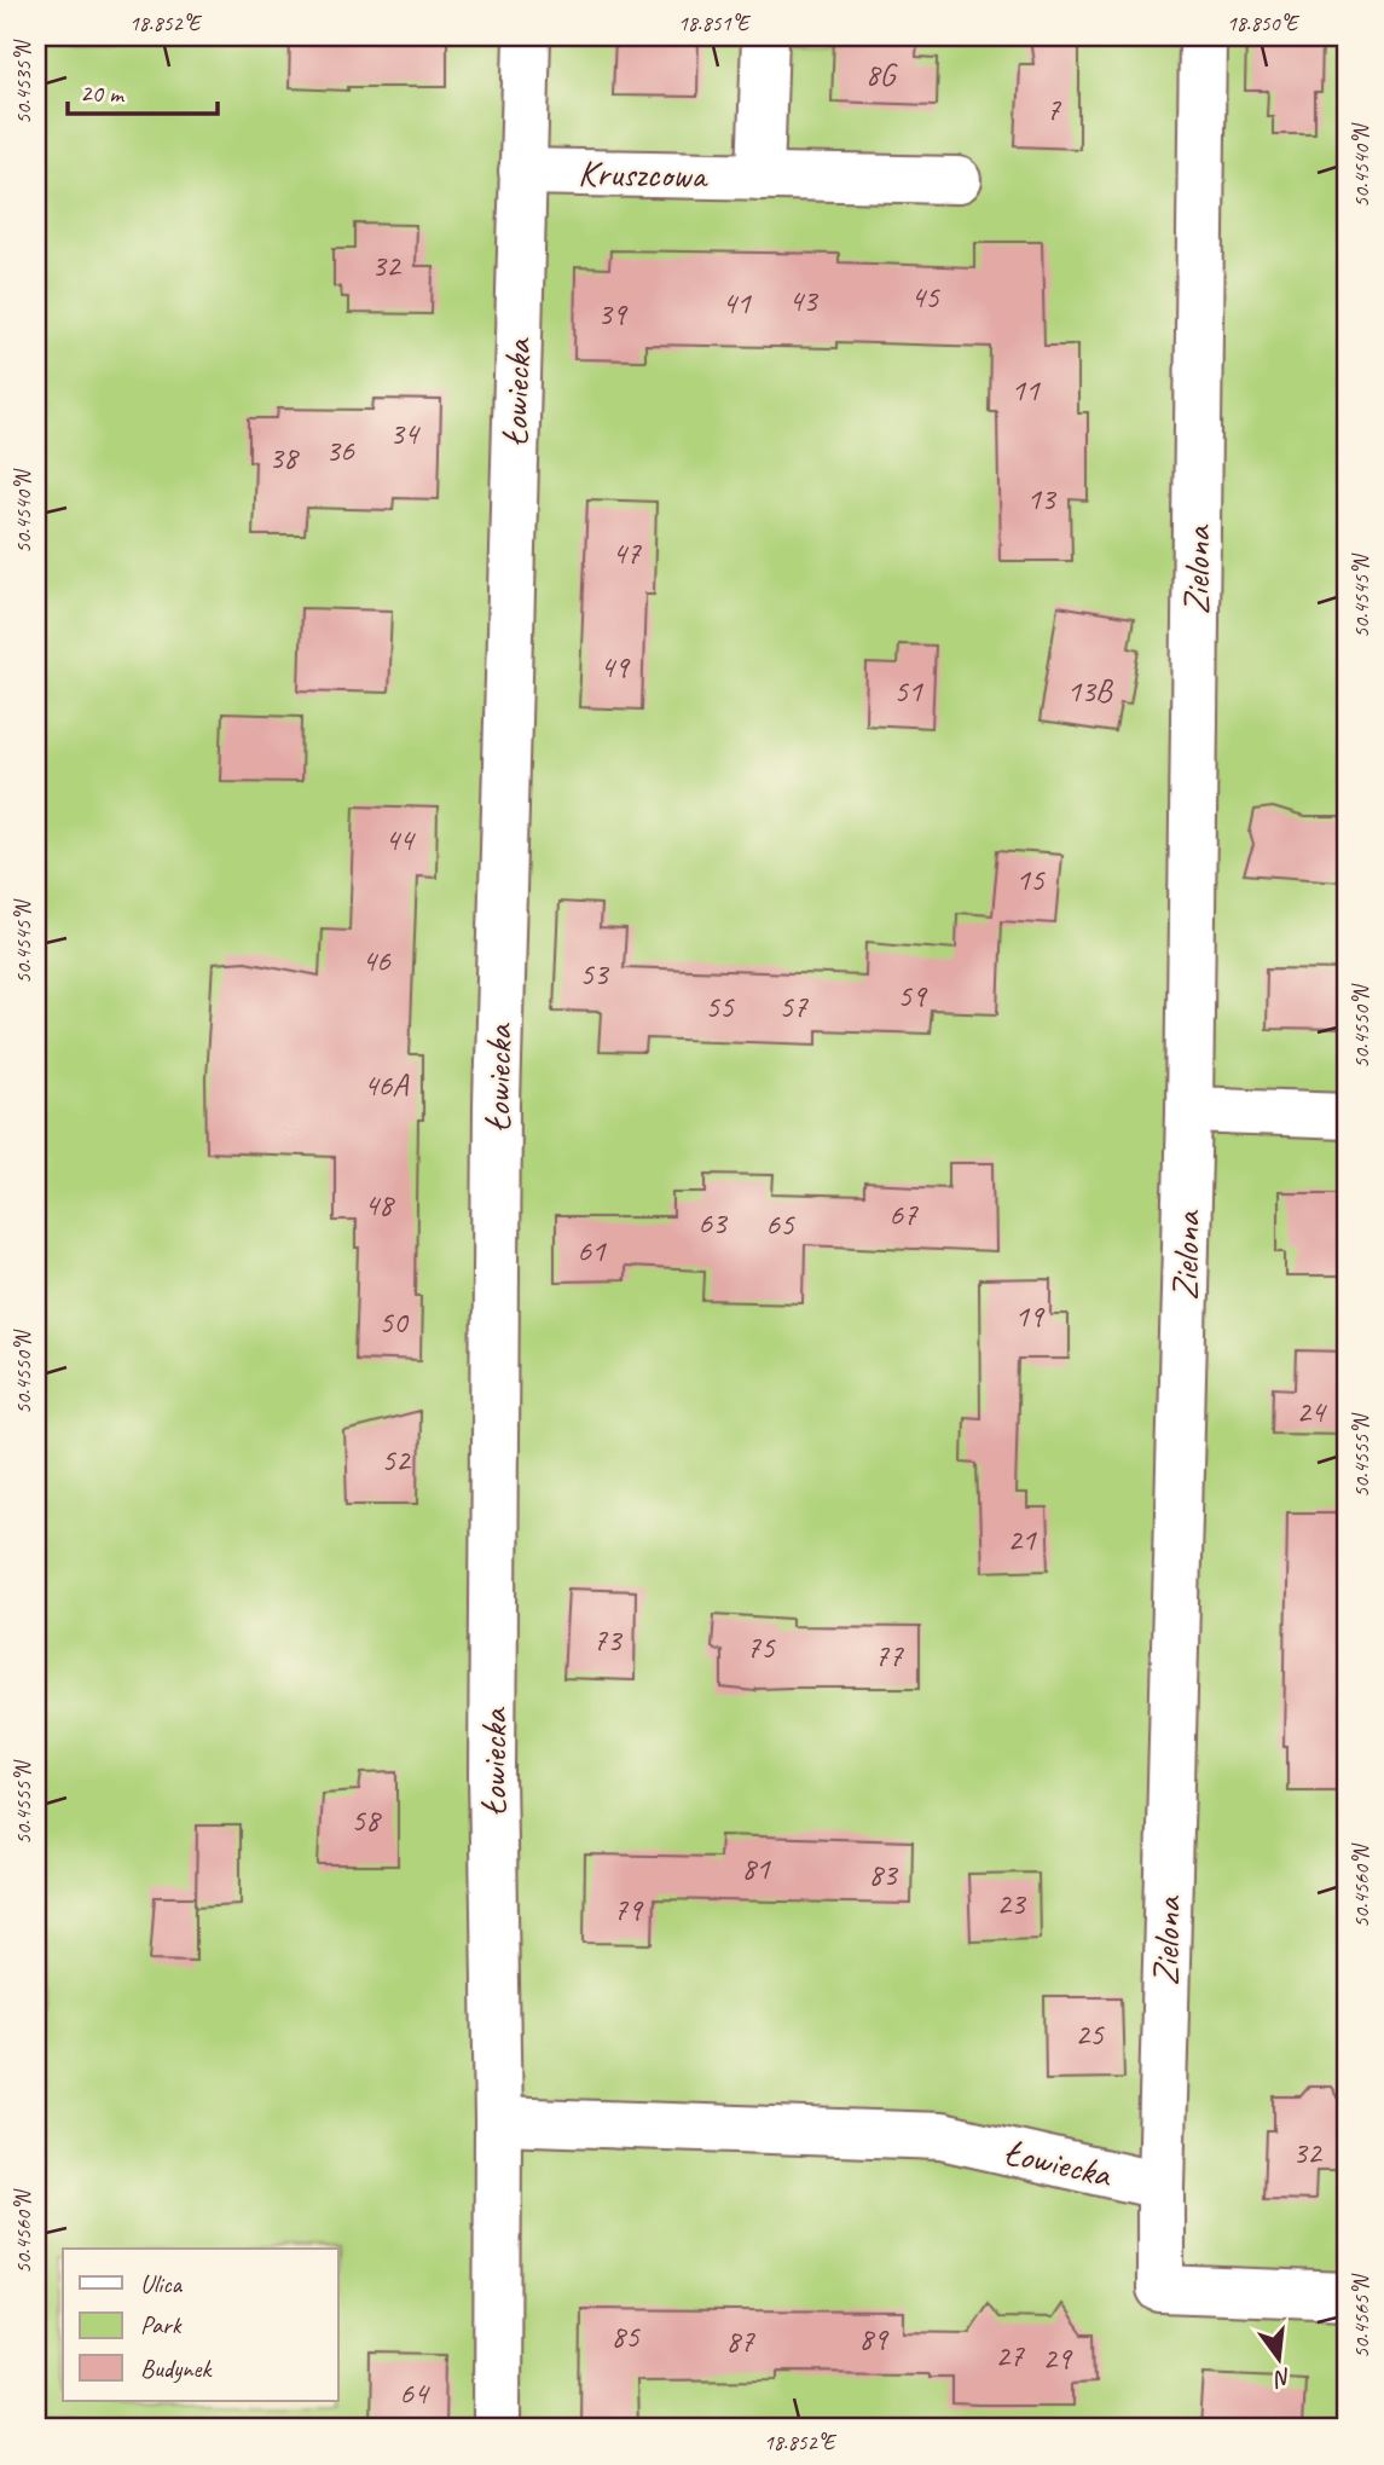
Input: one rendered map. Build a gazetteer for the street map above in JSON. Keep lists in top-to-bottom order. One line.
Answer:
{"streets":{"street":["Kruszcowa","Łowiecka","Zielona"]},"crossings":[["Kruszcowa","Łowiecka"],["Łowiecka","Zielona"]],"house_numbers":["8G","7","32","45","43","41","39","11","34","36","38","13","47","49","51","13B","44","15","46","53","59","55","57","46A","48","67","63","65","61","19","50","24","52","21","73","75","77","58","81","83","23","79","25","32","85","89","87","27","29","64"],"legend":["Ulica","Park","Budynek"],"scale_bar":"20 m","north":"bottom","coordinates":["18.852°E","18.851°E","18.850°E","50.4535°N","50.4540°N","50.4545°N","50.4550°N","50.4555°N","50.4560°N","50.4565°N"]}
